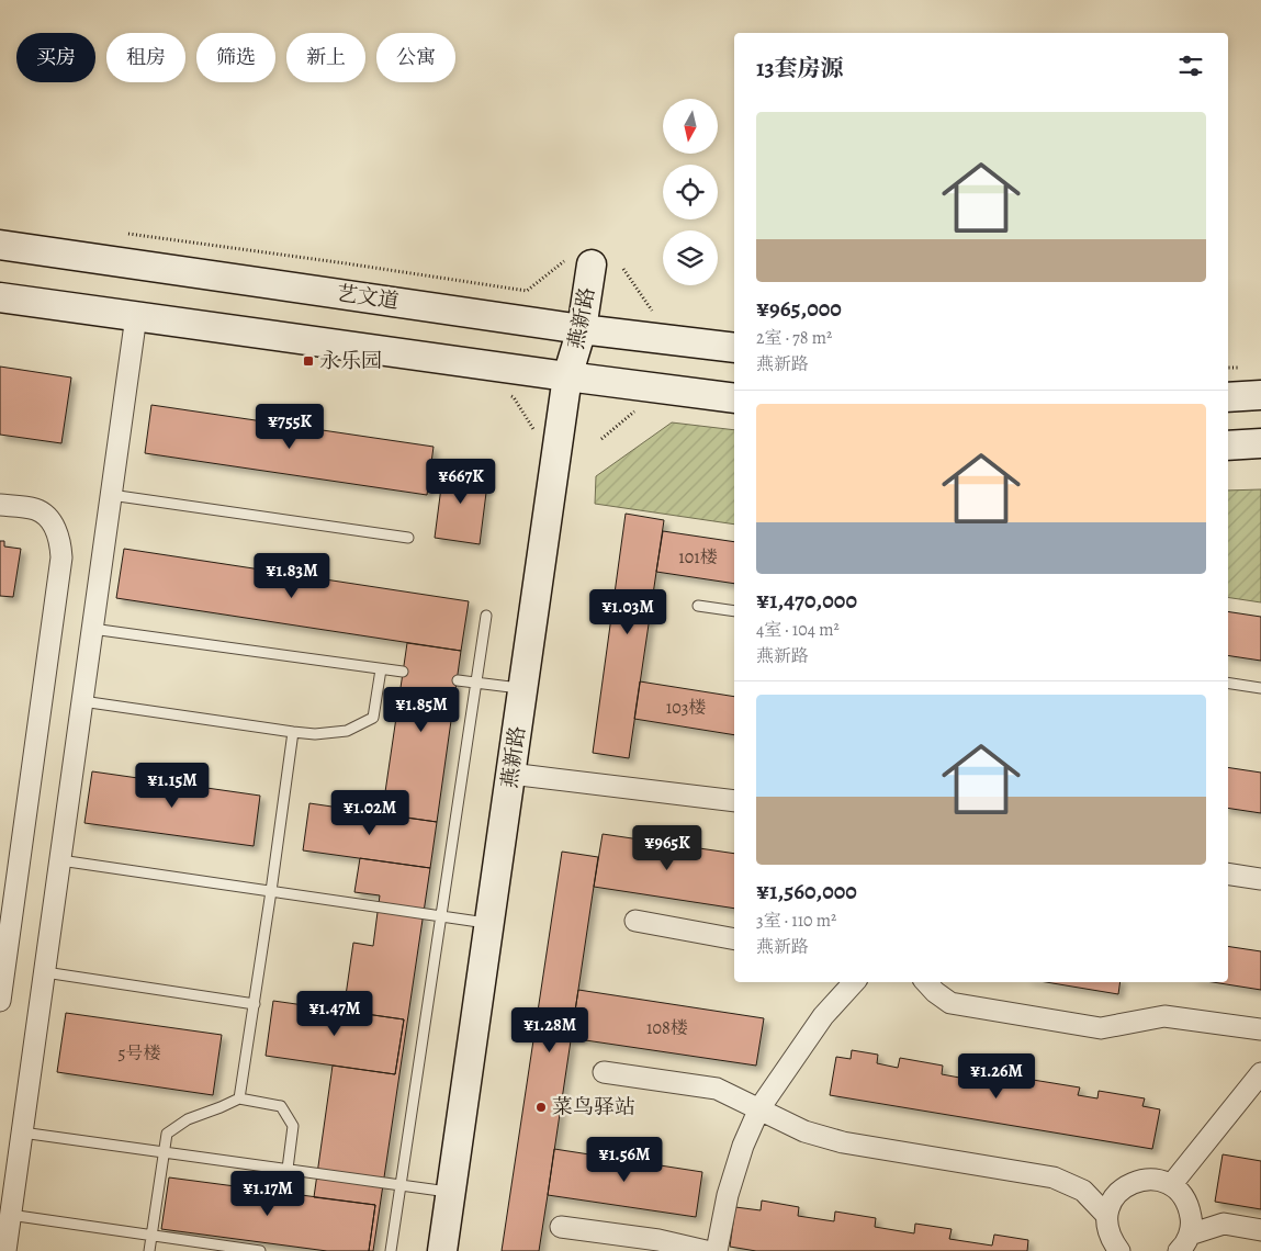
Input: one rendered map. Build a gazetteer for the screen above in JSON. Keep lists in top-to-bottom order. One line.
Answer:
{"streets":{"main road":["艺文道","燕新路"]},"crossings":[["艺文道","燕新路"]],"places":{"transit":["永乐园"],"other":["菜鸟驿站"]},"house_numbers":["101楼","103楼","108楼","5号楼"],"north":"bottom","page":{"chip":["买房","租房","筛选","新上","公寓"],"heading":"13套房源","list":[{"name":"¥965,000","note":"2室 · 78 m² · 燕新路"},{"name":"¥1,470,000","note":"4室 · 104 m² · 燕新路"},{"name":"¥1,560,000","note":"3室 · 110 m² · 燕新路"}],"price":["¥755K","¥667K","¥1.83M","¥1.03M","¥1.85M","¥1.15M","¥1.02M","¥965K","¥1.47M","¥1.28M","¥1.26M","¥1.56M","¥1.17M"]}}
